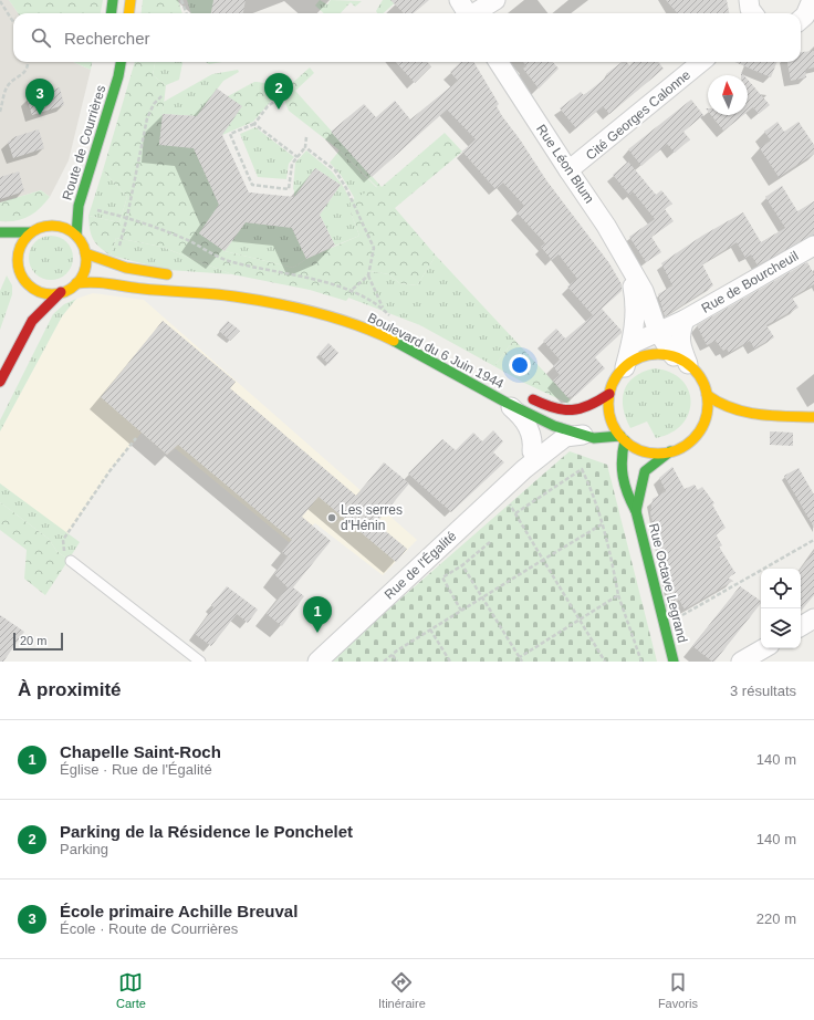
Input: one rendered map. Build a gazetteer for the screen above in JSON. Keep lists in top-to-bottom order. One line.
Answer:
{"streets":{"main road":["Route de Courrières","Boulevard du 6 Juin 1944","Rue Octave Legrand"],"street":["Cité Georges Calonne","Rue Léon Blum","Rue de Bourcheuil","Rue de l'Égalité"]},"crossings":[["Cité Georges Calonne","Rue Léon Blum"],["Route de Courrières","Boulevard du 6 Juin 1944"],["Rue Léon Blum","Rue de Bourcheuil"],["Rue Léon Blum","Boulevard du 6 Juin 1944"],["Rue Léon Blum","Rue Octave Legrand"],["Boulevard du 6 Juin 1944","Rue de l'Égalité"],["Boulevard du 6 Juin 1944","Rue Octave Legrand"]],"places":["Les serres d'Hénin"],"scale_bar":"20 m","north":"top","page":{"search":"Rechercher","pins":["2","3","1"],"scale":"20 m","heading":["À proximité","3 résultats"],"list":[{"mark":"1","name":"Chapelle Saint-Roch","note":"Église · Rue de l'Égalité","value":"140 m"},{"mark":"2","name":"Parking de la Résidence le Ponchelet","note":"Parking","value":"140 m"},{"mark":"3","name":"École primaire Achille Breuval","note":"École · Route de Courrières","value":"220 m"}],"nav":["Carte","Itinéraire","Favoris"]}}
